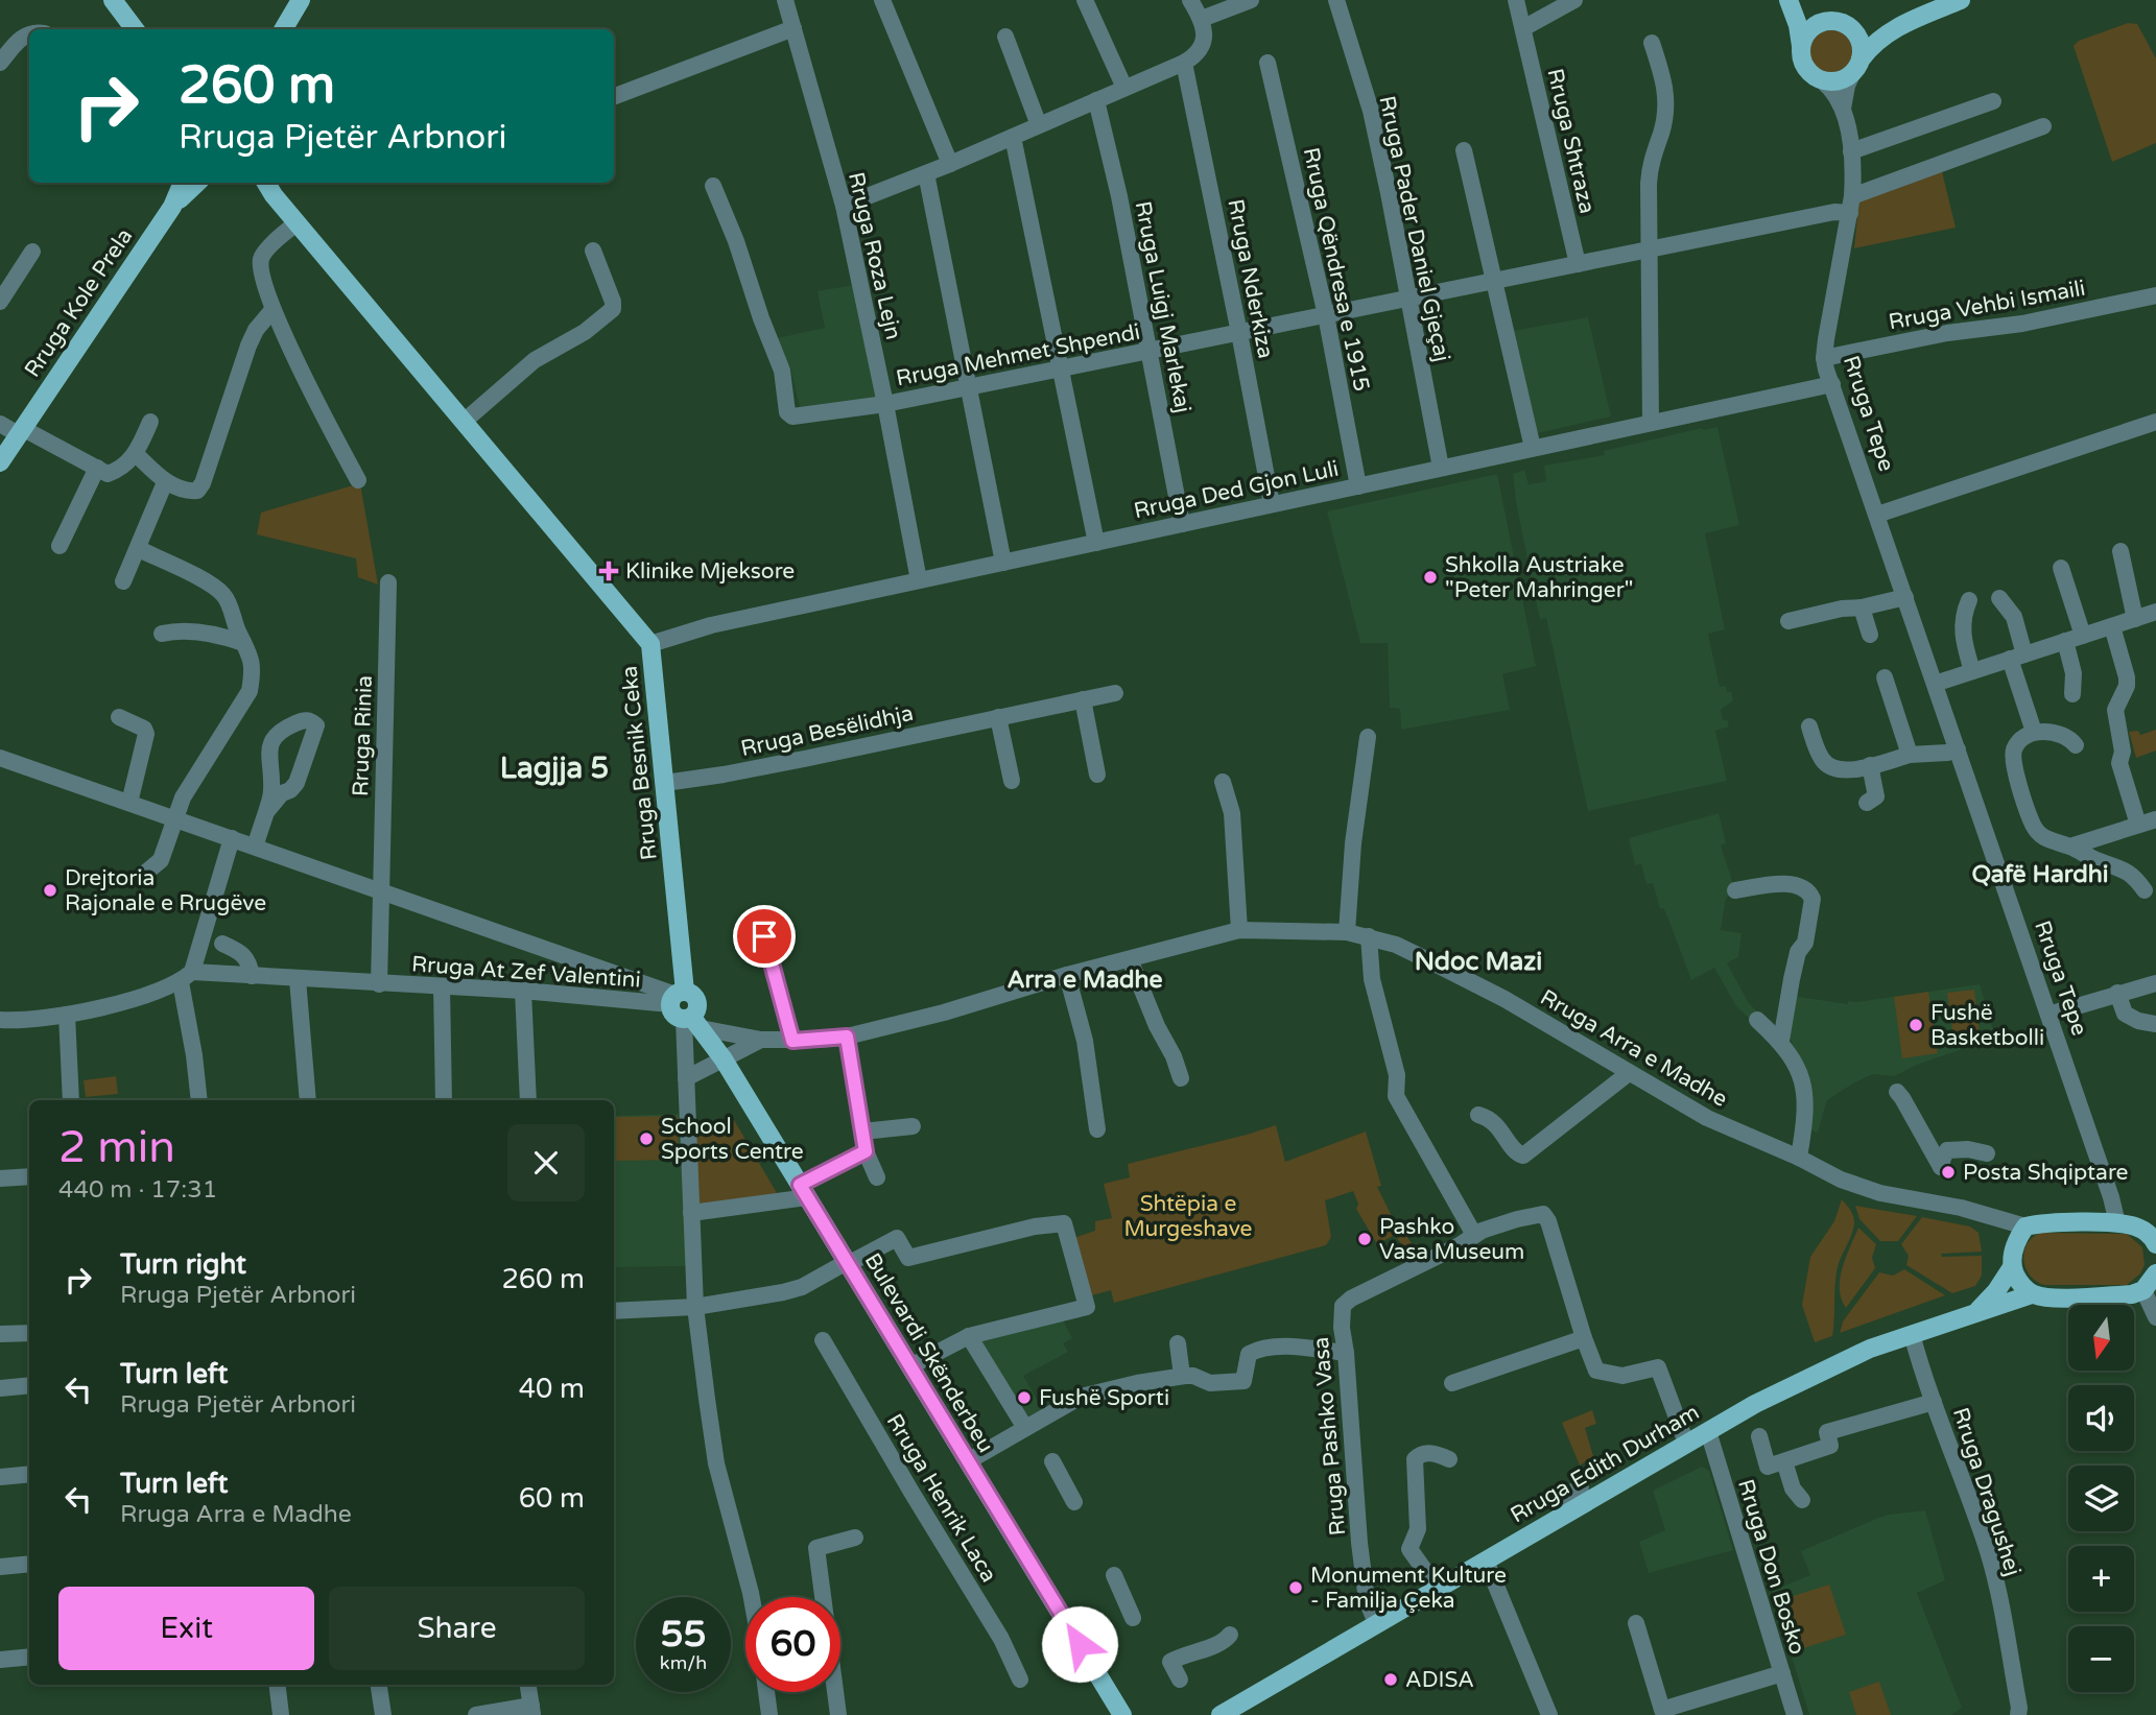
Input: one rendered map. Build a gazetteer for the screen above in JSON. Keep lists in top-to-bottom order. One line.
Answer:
{"streets":{"main road":["Rruga Kole Prela","Rruga Tepe","Rruga Besnik Ceka","Bulevardi Skënderbeu","Rruga Edith Durham"],"street":["Rruga Shtraza","Rruga Pader Daniel Gjeçaj","Rruga Roza Lejn","Rruga Qëndresa e 1915","Rruga Nderkiza","Rruga Vehbi Ismaili","Rruga Luigj Marlekaj","Rruga Mehmet Shpendi","Rruga Ded Gjon Luli","Rruga Besëlidhja","Rruga Rinia","Rruga At Zef Valentini","Rruga Arra e Madhe","Rruga Pashko Vasa","Rruga Dragushej","Rruga Henrik Laca","Rruga Don Bosko"]},"crossings":[["Rruga Shtraza","Rruga Mehmet Shpendi"],["Rruga Pader Daniel Gjeçaj","Rruga Mehmet Shpendi"],["Rruga Pader Daniel Gjeçaj","Rruga Ded Gjon Luli"],["Rruga Roza Lejn","Rruga Mehmet Shpendi"],["Rruga Roza Lejn","Rruga Ded Gjon Luli"],["Rruga Qëndresa e 1915","Rruga Mehmet Shpendi"],["Rruga Qëndresa e 1915","Rruga Ded Gjon Luli"],["Rruga Nderkiza","Rruga Mehmet Shpendi"],["Rruga Nderkiza","Rruga Ded Gjon Luli"],["Rruga Vehbi Ismaili","Rruga Tepe"],["Rruga Luigj Marlekaj","Rruga Mehmet Shpendi"],["Rruga Luigj Marlekaj","Rruga Ded Gjon Luli"],["Rruga Mehmet Shpendi","Rruga Tepe"],["Rruga Tepe","Rruga Ded Gjon Luli"],["Rruga Ded Gjon Luli","Rruga Besnik Ceka"],["Rruga Besëlidhja","Rruga Besnik Ceka"],["Rruga Rinia","Rruga At Zef Valentini"],["Rruga Besnik Ceka","Rruga At Zef Valentini"],["Rruga Besnik Ceka","Rruga Arra e Madhe"],["Rruga Besnik Ceka","Bulevardi Skënderbeu"],["Rruga At Zef Valentini","Rruga Arra e Madhe"],["Rruga At Zef Valentini","Bulevardi Skënderbeu"],["Rruga Arra e Madhe","Bulevardi Skënderbeu"],["Rruga Pashko Vasa","Rruga Edith Durham"],["Rruga Edith Durham","Rruga Dragushej"],["Rruga Edith Durham","Rruga Don Bosko"]],"districts":["Lagjja 5","Qafë Hardhi","Ndoc Mazi","Arra e Madhe"],"parks":["Shtëpia e Murgeshave"],"places":{"health":["Klinike Mjeksore"],"other":["Shkolla Austriake \"Peter Mahringer\"","Drejtoria Rajonale e Rrugëve","Fushë Basketbolli","School Sports Centre","Posta Shqiptare","Pashko Vasa Museum","Fushë Sporti","Monument Kulture - Familja Çeka","ADISA"]},"north":"bottom","page":{"turn":["260 m","Rruga Pjetër Arbnori"],"heading":["2 min","440 m · 17:31"],"list":[{"name":"Turn right","note":"Rruga Pjetër Arbnori","value":"260 m"},{"name":"Turn left","note":"Rruga Pjetër Arbnori","value":"40 m"},{"name":"Turn left","note":"Rruga Arra e Madhe","value":"60 m"}],"map_buttons":["+","−"],"buttons":["Exit","Share"],"speed":"55 km/h","limit":"60"}}
